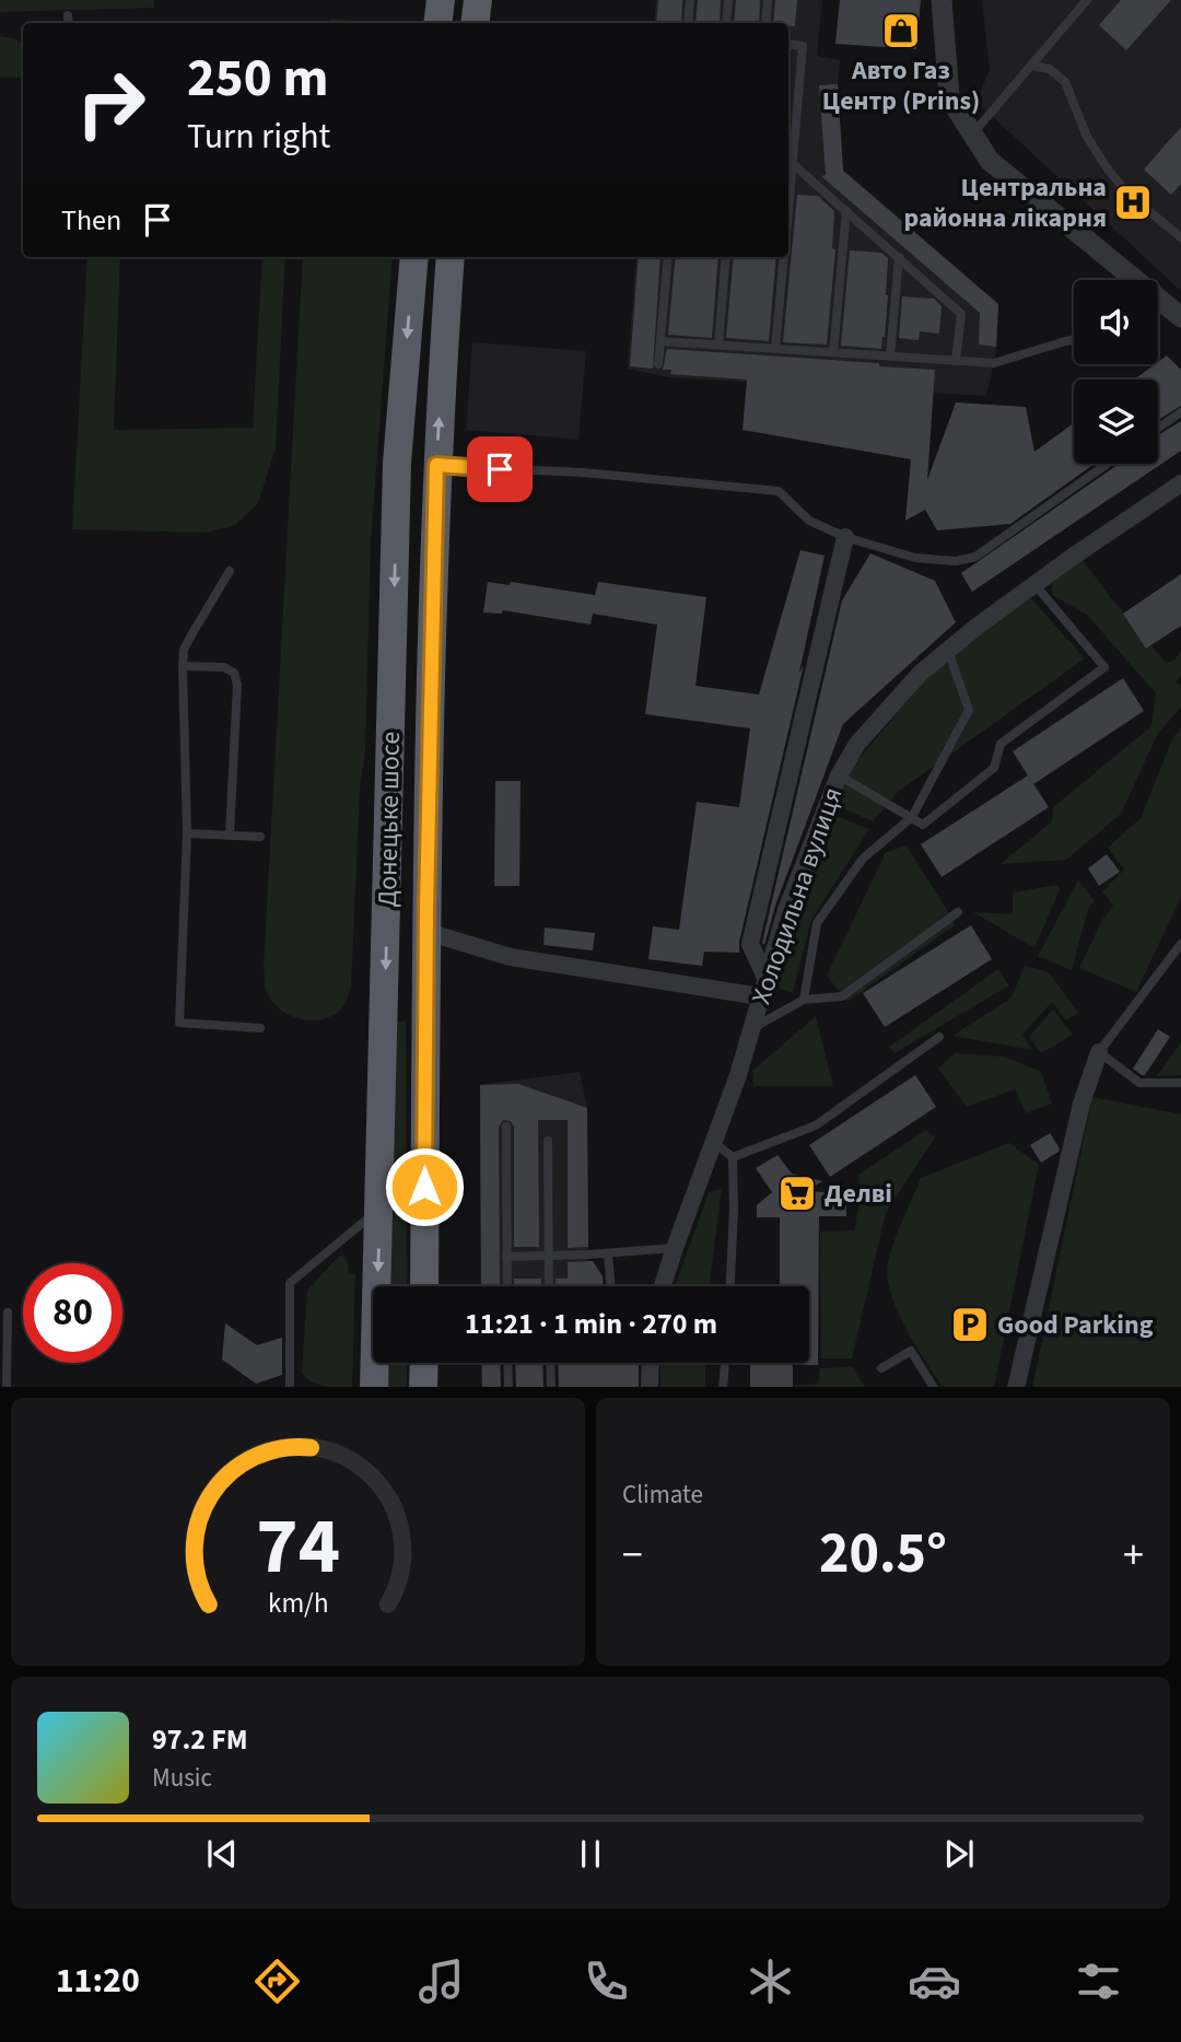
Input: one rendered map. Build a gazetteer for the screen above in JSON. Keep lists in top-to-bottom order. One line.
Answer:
{"streets":{"highway":["Донецьке шосе"],"street":["Холодильна вулиця"]},"places":{"shop":["Авто Газ Центр (Prins)"],"hospital":["Центральна районна лікарня"],"supermarket":["Делві"],"parking":["Good Parking"]},"page":{"turn":["250 m","Turn right"],"then":"Then","limit":"80","trip":"11:21 · 1 min · 270 m","tile":"Climate","heat":["−","20.5°","+"],"song":["97.2 FM","Music"],"tabs":"11:20","gauge":["74","km/h"]}}
